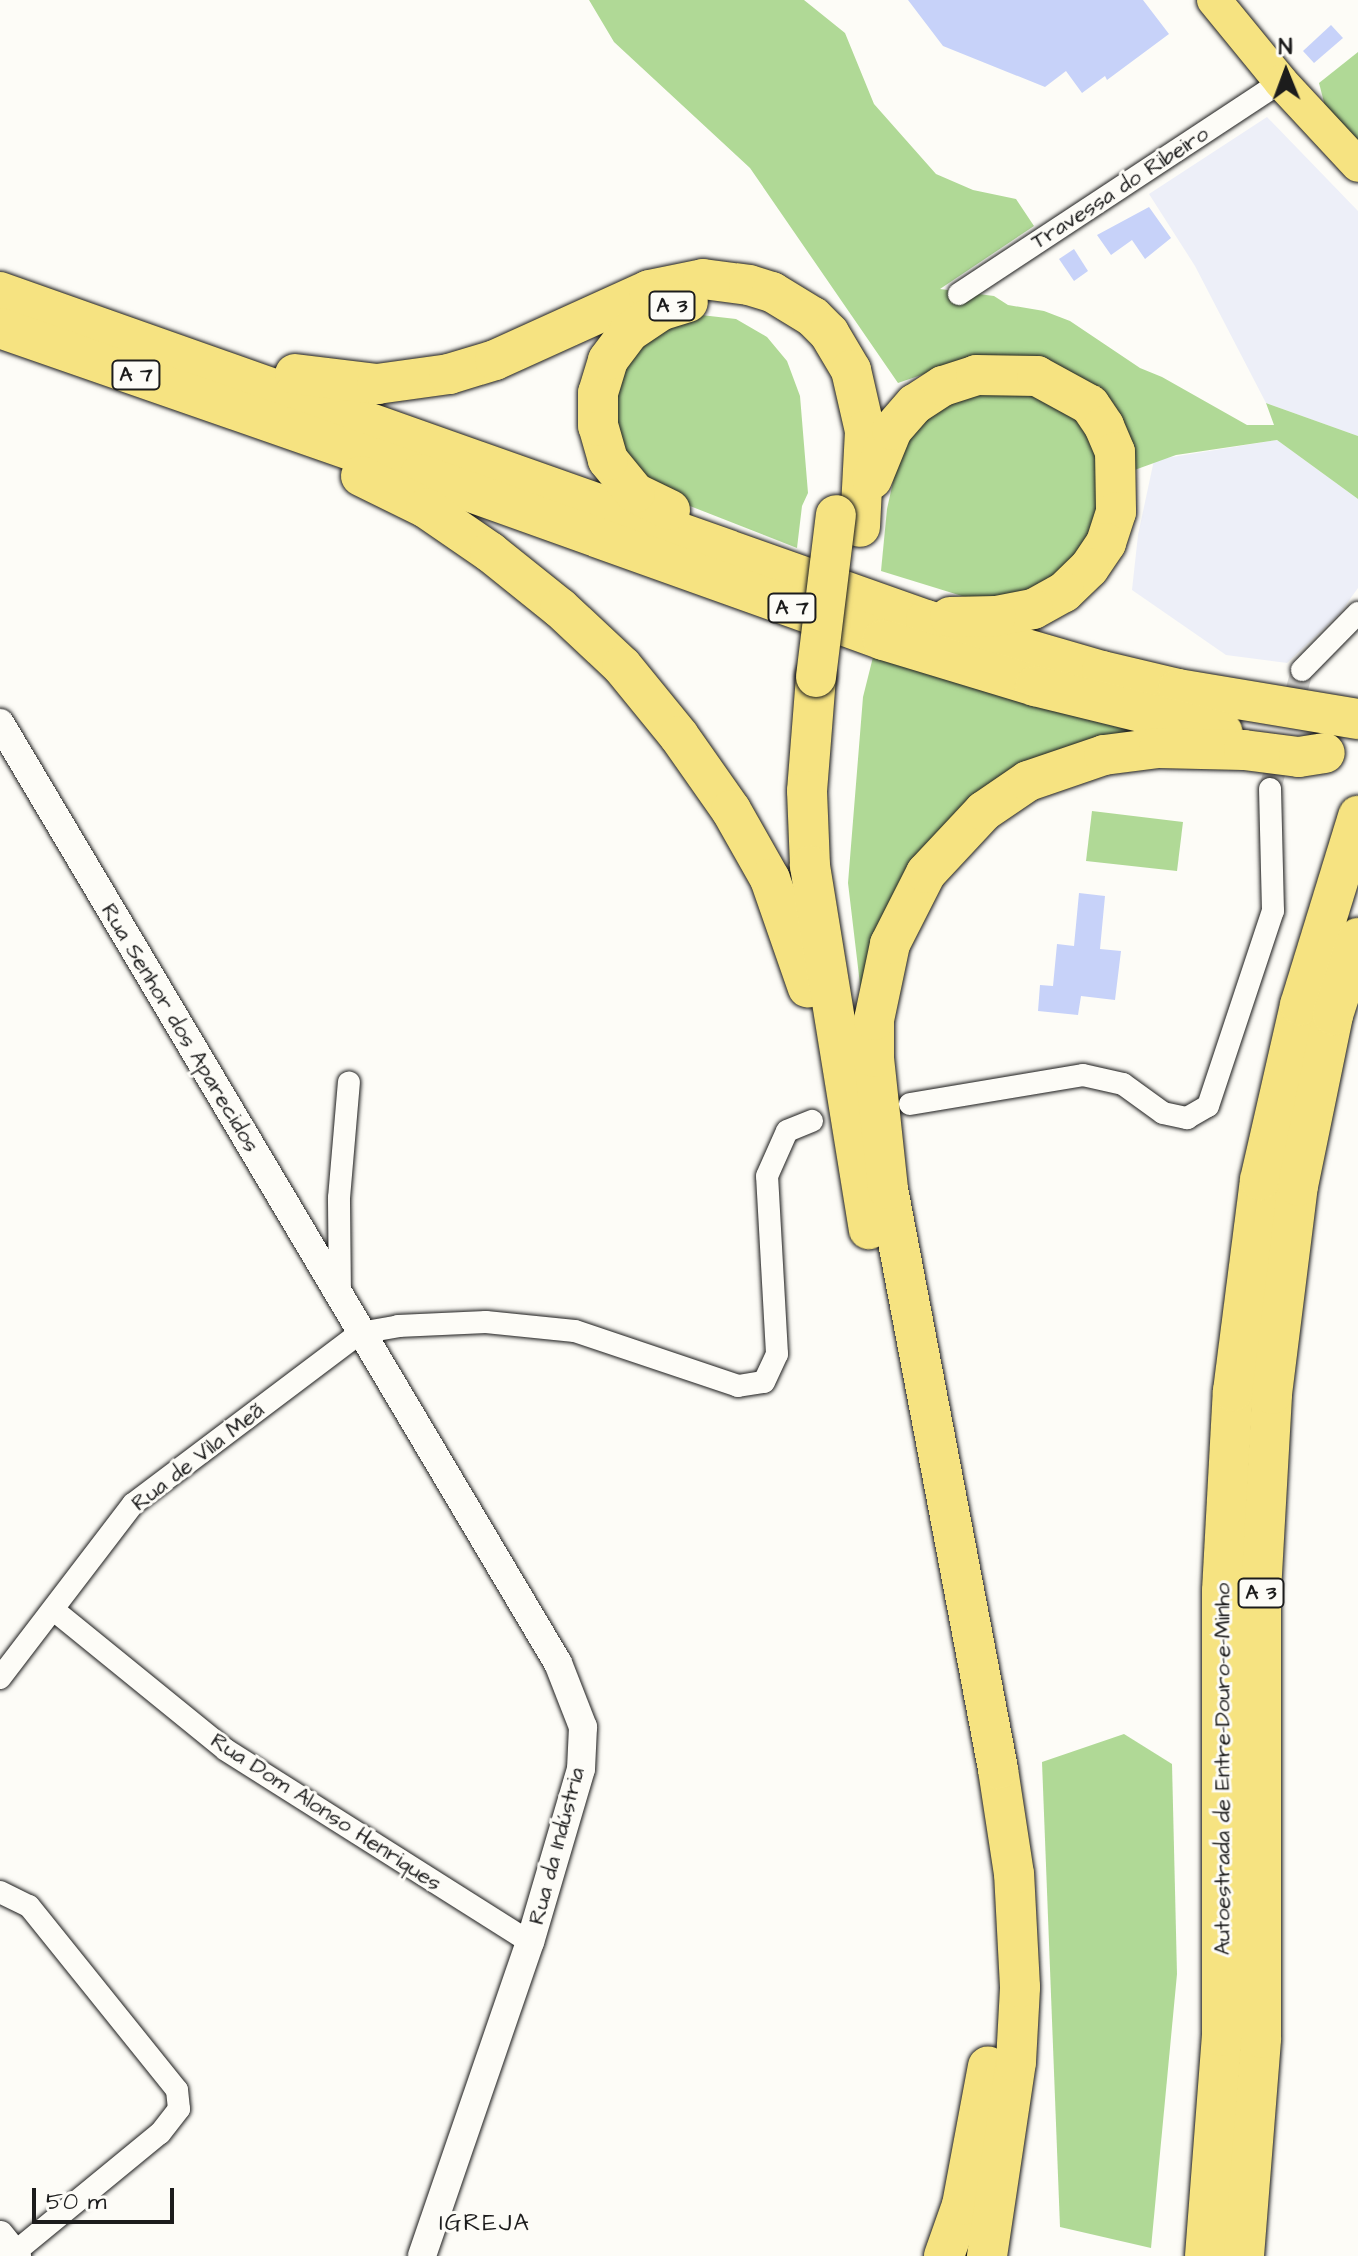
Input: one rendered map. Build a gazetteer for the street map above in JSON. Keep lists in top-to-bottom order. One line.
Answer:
{"streets":{"highway":["A 3","A 7","Autoestrada de Entre-Douro-e-Minho"],"street":["Travessa do Ribeiro","Rua Senhor dos Aparecidos","Rua de Vila Meã","Rua Dom Alonso Henriques","Rua da Indústria"]},"crossings":[["A 3","A 7"],["Rua Senhor dos Aparecidos","Rua de Vila Meã"],["Rua Senhor dos Aparecidos","Rua da Indústria"],["Rua de Vila Meã","Rua Dom Alonso Henriques"],["Rua de Vila Meã","Rua da Indústria"],["Rua Dom Alonso Henriques","Rua da Indústria"]],"districts":["IGREJA"],"scale_bar":"50 m","north":"top"}
